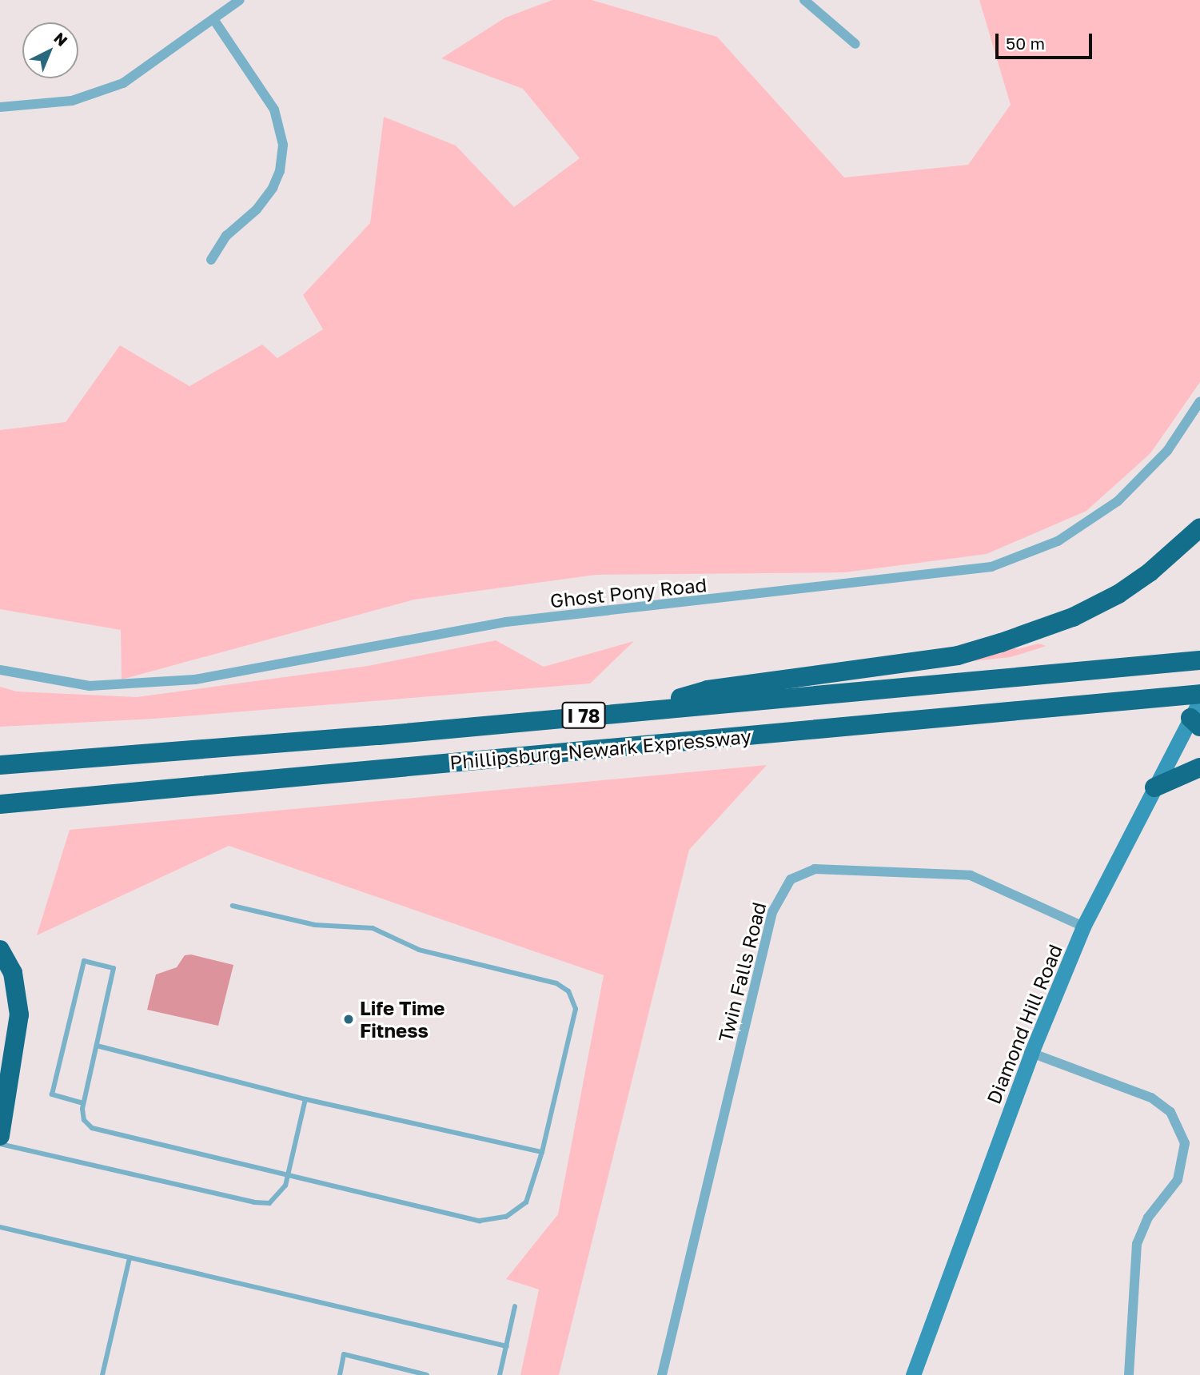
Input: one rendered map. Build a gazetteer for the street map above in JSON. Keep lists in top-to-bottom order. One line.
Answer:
{"streets":{"highway":["I 78","Phillipsburg-Newark Expressway"],"main road":["Diamond Hill Road"],"street":["Ghost Pony Road","Twin Falls Road"]},"crossings":[["Twin Falls Road","Diamond Hill Road"]],"places":["Life Time Fitness"],"scale_bar":"50 m","north":"top right"}
